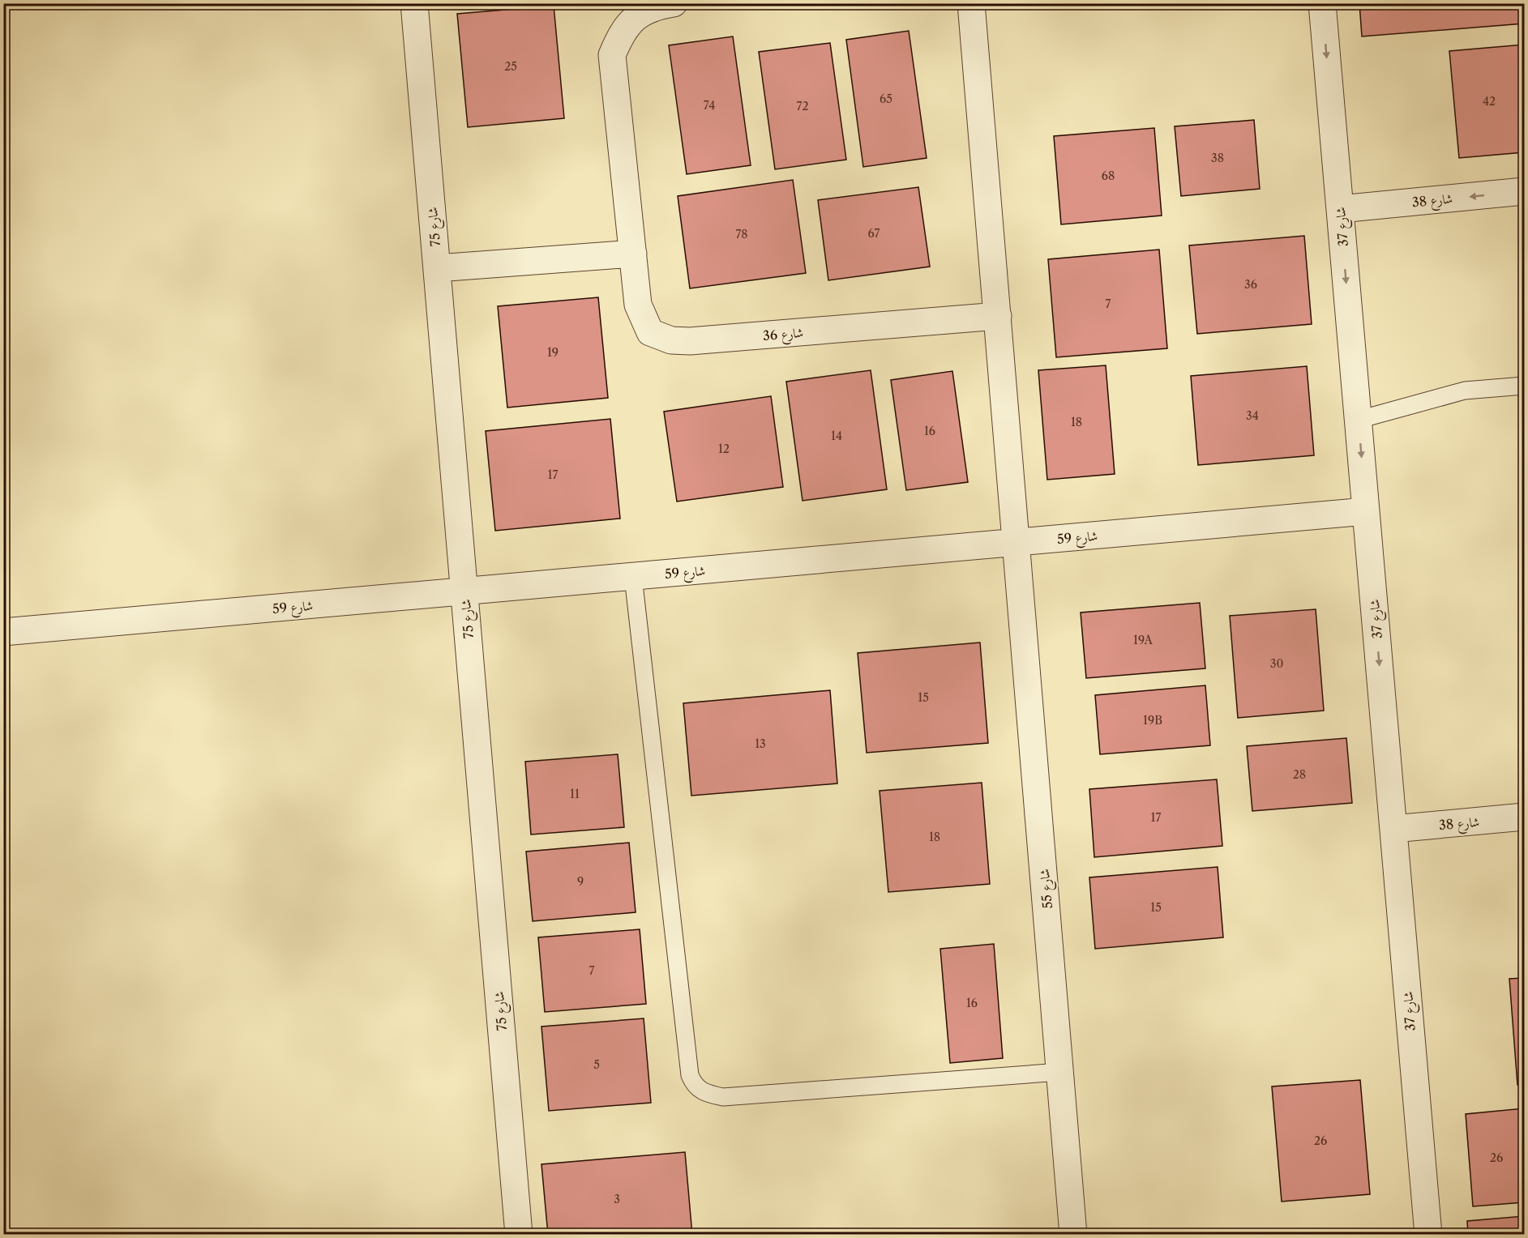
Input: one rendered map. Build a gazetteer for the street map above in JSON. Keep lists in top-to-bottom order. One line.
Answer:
{"streets":{"street":["شارع 38","شارع 75","شارع 37","شارع 36","شارع 59","شارع 55"]},"crossings":[["شارع 38","شارع 37"],["شارع 75","شارع 59"],["شارع 37","شارع 59"],["شارع 59","شارع 55"]],"one_way":["شارع 38","شارع 37"],"house_numbers":["25","65","42","74","72","38","68","67","78","36","7","19","34","18","16","14","12","17","19A","30","15","19B","13","28","11","17","18","9","15","7","16","5","26","26","3"]}
